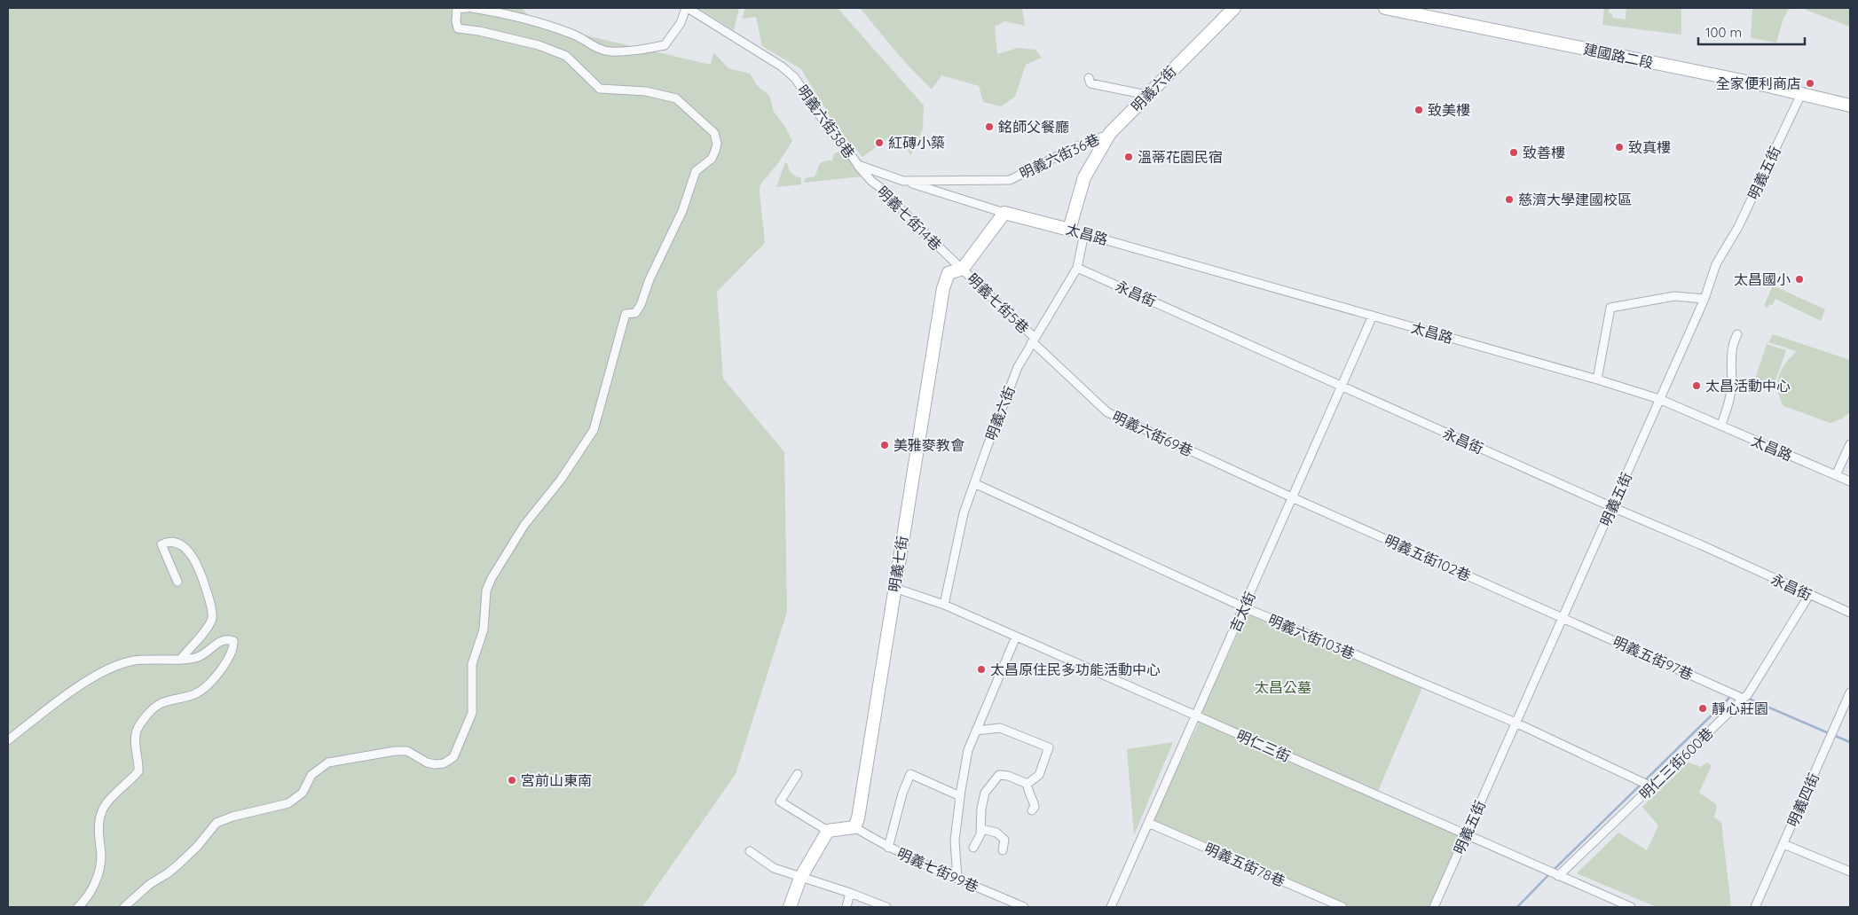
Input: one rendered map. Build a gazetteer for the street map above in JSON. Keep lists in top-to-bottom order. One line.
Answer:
{"streets":{"street":["建國路二段","明義六街","明義六街38巷","明義六街36巷","明義五街","明義七街14巷","太昌路","永昌街","明義七街5巷","明義六街69巷","明義五街102巷","明義七街","吉太街","明義六街103巷","明義五街97巷","明仁三街","明仁三街600巷","明義四街","明義五街78巷","明義七街99巷"]},"crossings":[["建國路二段","明義五街"],["明義六街","明義六街36巷"],["明義六街","太昌路"],["明義六街","永昌街"],["明義六街","明義七街5巷"],["明義六街","明義六街69巷"],["明義六街","明義六街103巷"],["明義六街","明仁三街"],["明義六街38巷","明義六街36巷"],["明義六街38巷","明義七街14巷"],["明義五街","太昌路"],["明義五街","永昌街"],["明義五街","明義五街102巷"],["明義五街","明義六街103巷"],["明義五街","明義五街97巷"],["明義五街","明仁三街"],["明義七街14巷","明義七街5巷"],["明義七街14巷","明義七街"],["太昌路","明義七街"],["太昌路","吉太街"],["永昌街","吉太街"],["永昌街","明仁三街600巷"],["明義七街5巷","明義六街69巷"],["明義七街5巷","明義七街"],["明義六街69巷","明義五街102巷"],["明義六街69巷","吉太街"],["明義五街102巷","吉太街"],["明義五街102巷","明義五街97巷"],["明義七街","明仁三街"],["明義七街","明義七街99巷"],["吉太街","明義六街103巷"],["吉太街","明仁三街"],["吉太街","明義五街78巷"],["明義六街103巷","明仁三街600巷"],["明義五街97巷","明仁三街600巷"],["明仁三街","明仁三街600巷"]],"parks":["太昌公墓"],"places":["全家便利商店","致美樓","銘師父餐廳","紅磚小築","致真樓","致善樓","溫蒂花園民宿","慈濟大學建國校區","太昌國小","太昌活動中心","美雅麥教會","太昌原住民多功能活動中心","靜心莊園","宮前山東南"],"scale_bar":"100 m"}
